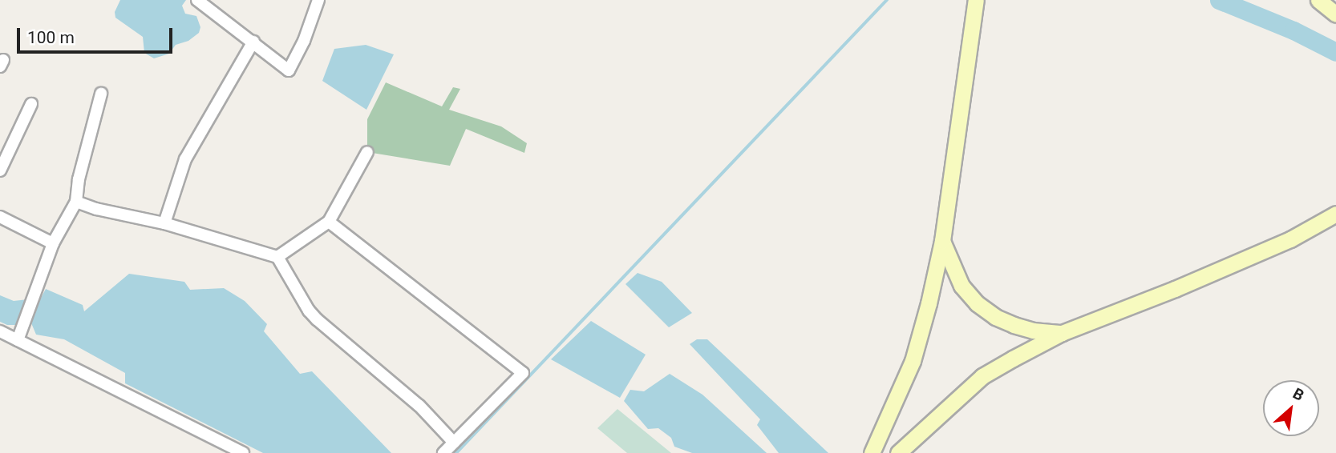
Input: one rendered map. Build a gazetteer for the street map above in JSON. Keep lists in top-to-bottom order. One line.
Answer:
{"scale_bar":"100 m","north":"top right"}
